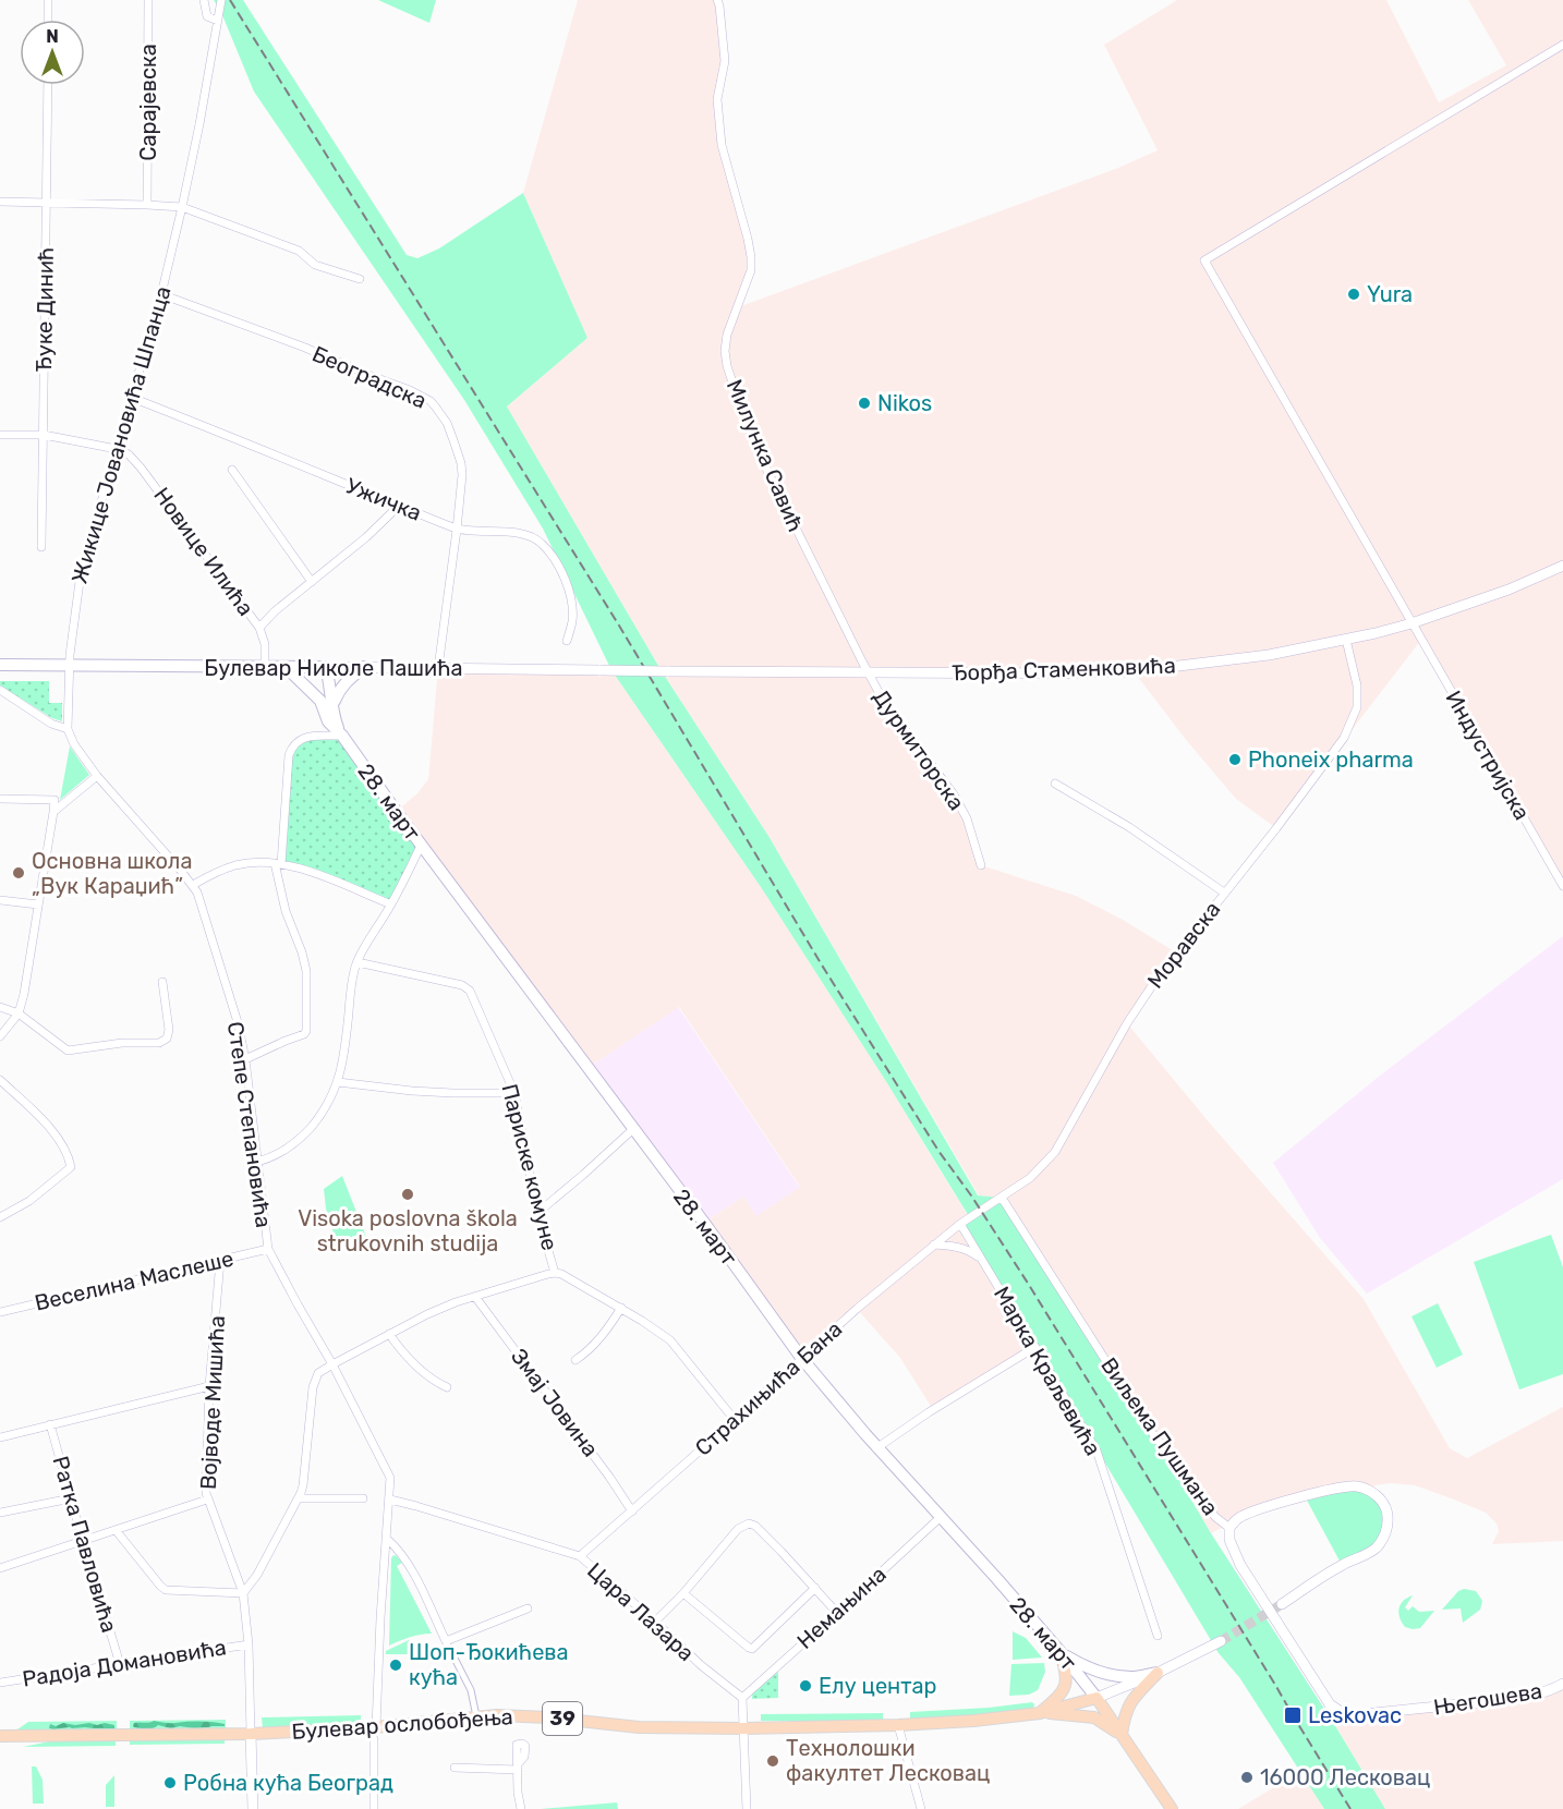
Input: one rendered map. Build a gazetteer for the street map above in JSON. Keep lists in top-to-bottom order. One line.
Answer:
{"streets":{"main road":["Булевар Николе Пашића","28. март","39","Булевар ослобођења"],"street":["Сарајевска","Ђуке Динић","Београдска","Жикице Јовановића Шпанца","Милунка Савић","Ужичка","Новице Илића","Ђорђа Стаменковића","Дурмиторска","Индустријска","Моравска","Степе Степановића","Париске комуне","Веселина Маслеше","Марка Краљевића","Страхињића Бана","Војводе Мишића","Змај Јовина","Виљема Пушмана","Ратка Павловића","Немањина","Цара Лазара","Радоја Домановића","Његошева"]},"crossings":[["Београдска","Жикице Јовановића Шпанца"],["Београдска","Ужичка"],["Београдска","Булевар Николе Пашића"],["Жикице Јовановића Шпанца","Ужичка"],["Жикице Јовановића Шпанца","Новице Илића"],["Жикице Јовановића Шпанца","Булевар Николе Пашића"],["Милунка Савић","Ђорђа Стаменковића"],["Милунка Савић","Дурмиторска"],["Новице Илића","Булевар Николе Пашића"],["Булевар Николе Пашића","Ђорђа Стаменковића"],["Булевар Николе Пашића","28. март"],["Ђорђа Стаменковића","Дурмиторска"],["Ђорђа Стаменковића","Индустријска"],["Ђорђа Стаменковића","Моравска"],["28. март","Страхињића Бана"],["28. март","Немањина"],["28. март","Булевар ослобођења"],["Моравска","Марка Краљевића"],["Моравска","Страхињића Бана"],["Моравска","Виљема Пушмана"],["Степе Степановића","Веселина Маслеше"],["Степе Степановића","Цара Лазара"],["Степе Степановића","Булевар ослобођења"],["Веселина Маслеше","Војводе Мишића"],["Марка Краљевића","Страхињића Бана"],["Страхињића Бана","Змај Јовина"],["Страхињића Бана","Цара Лазара"],["Војводе Мишића","Радоја Домановића"],["Војводе Мишића","Булевар ослобођења"],["Виљема Пушмана","Његошева"],["Ратка Павловића","Радоја Домановића"],["Немањина","Цара Лазара"]],"places":{"other":["Yura","Nikos","Phoneix pharma","Основна школа „Вук Караџић”","Visoka poslovna škola strukovnih studija","Шоп-Ђокићева кућа","Елу центар","Технолошки факултет Лесковац","16000 Лесковац","Робна кућа Београд"],"transit":["Leskovac"]},"north":"top"}
